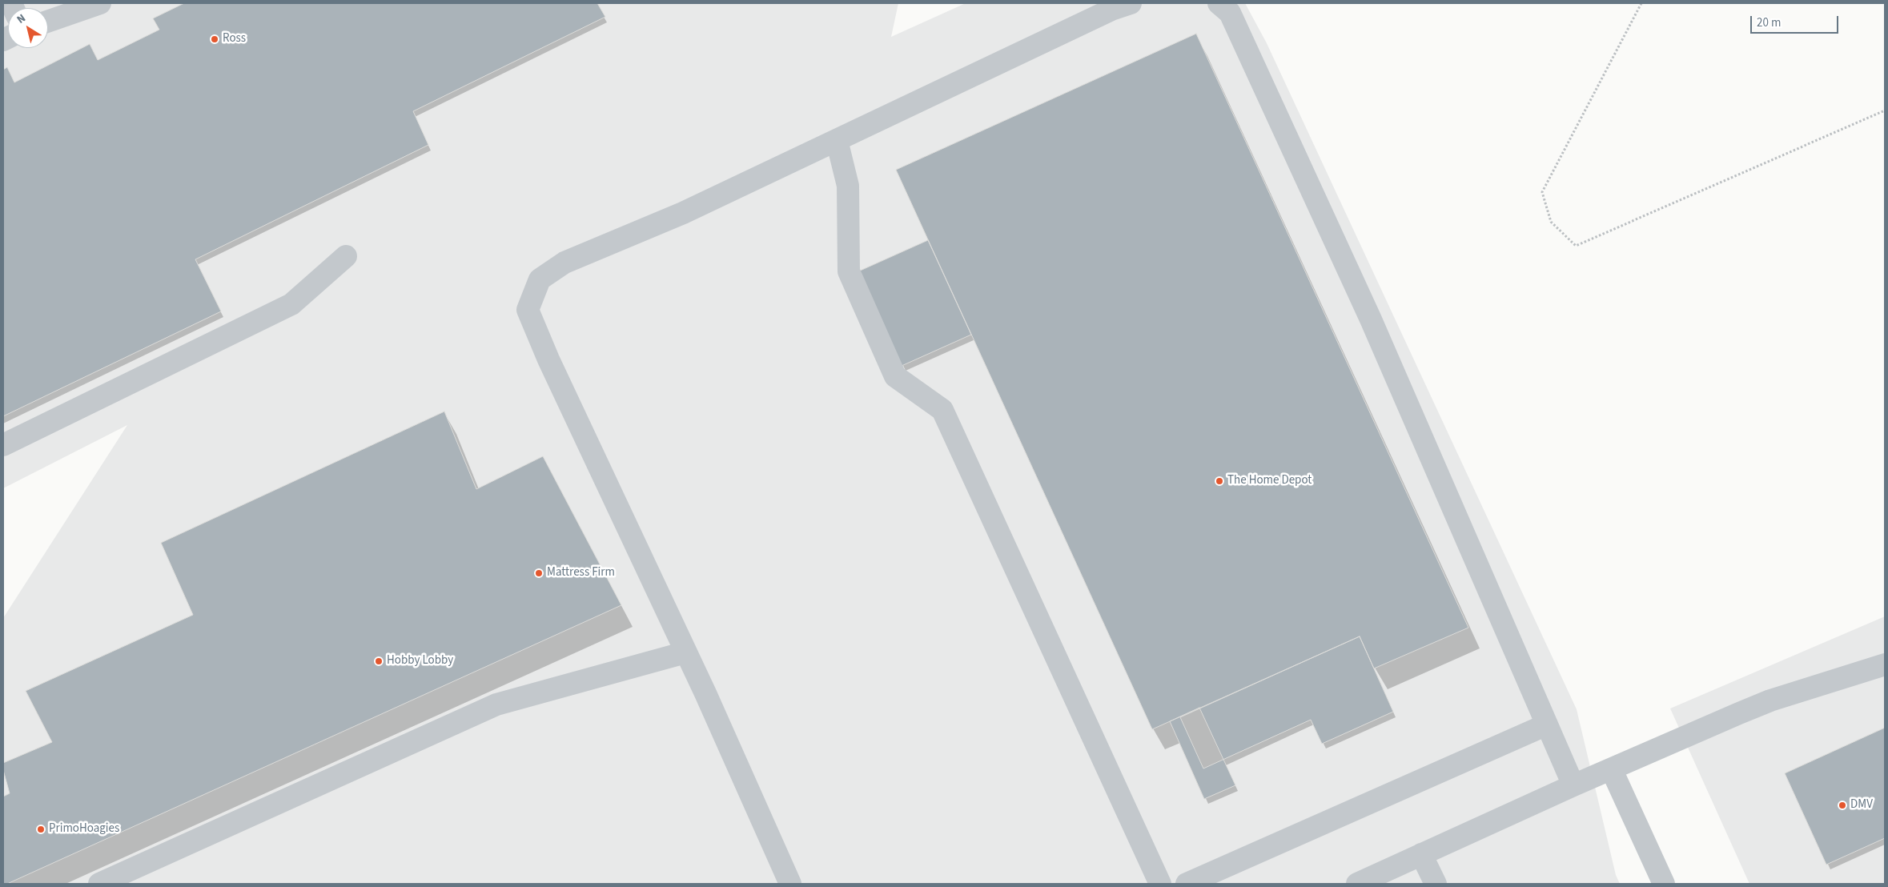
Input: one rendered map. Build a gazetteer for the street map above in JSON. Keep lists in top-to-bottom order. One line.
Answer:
{"places":["Ross","The Home Depot","Mattress Firm","Hobby Lobby","DMV","PrimoHoagies"],"scale_bar":"20 m","north":"top left"}
